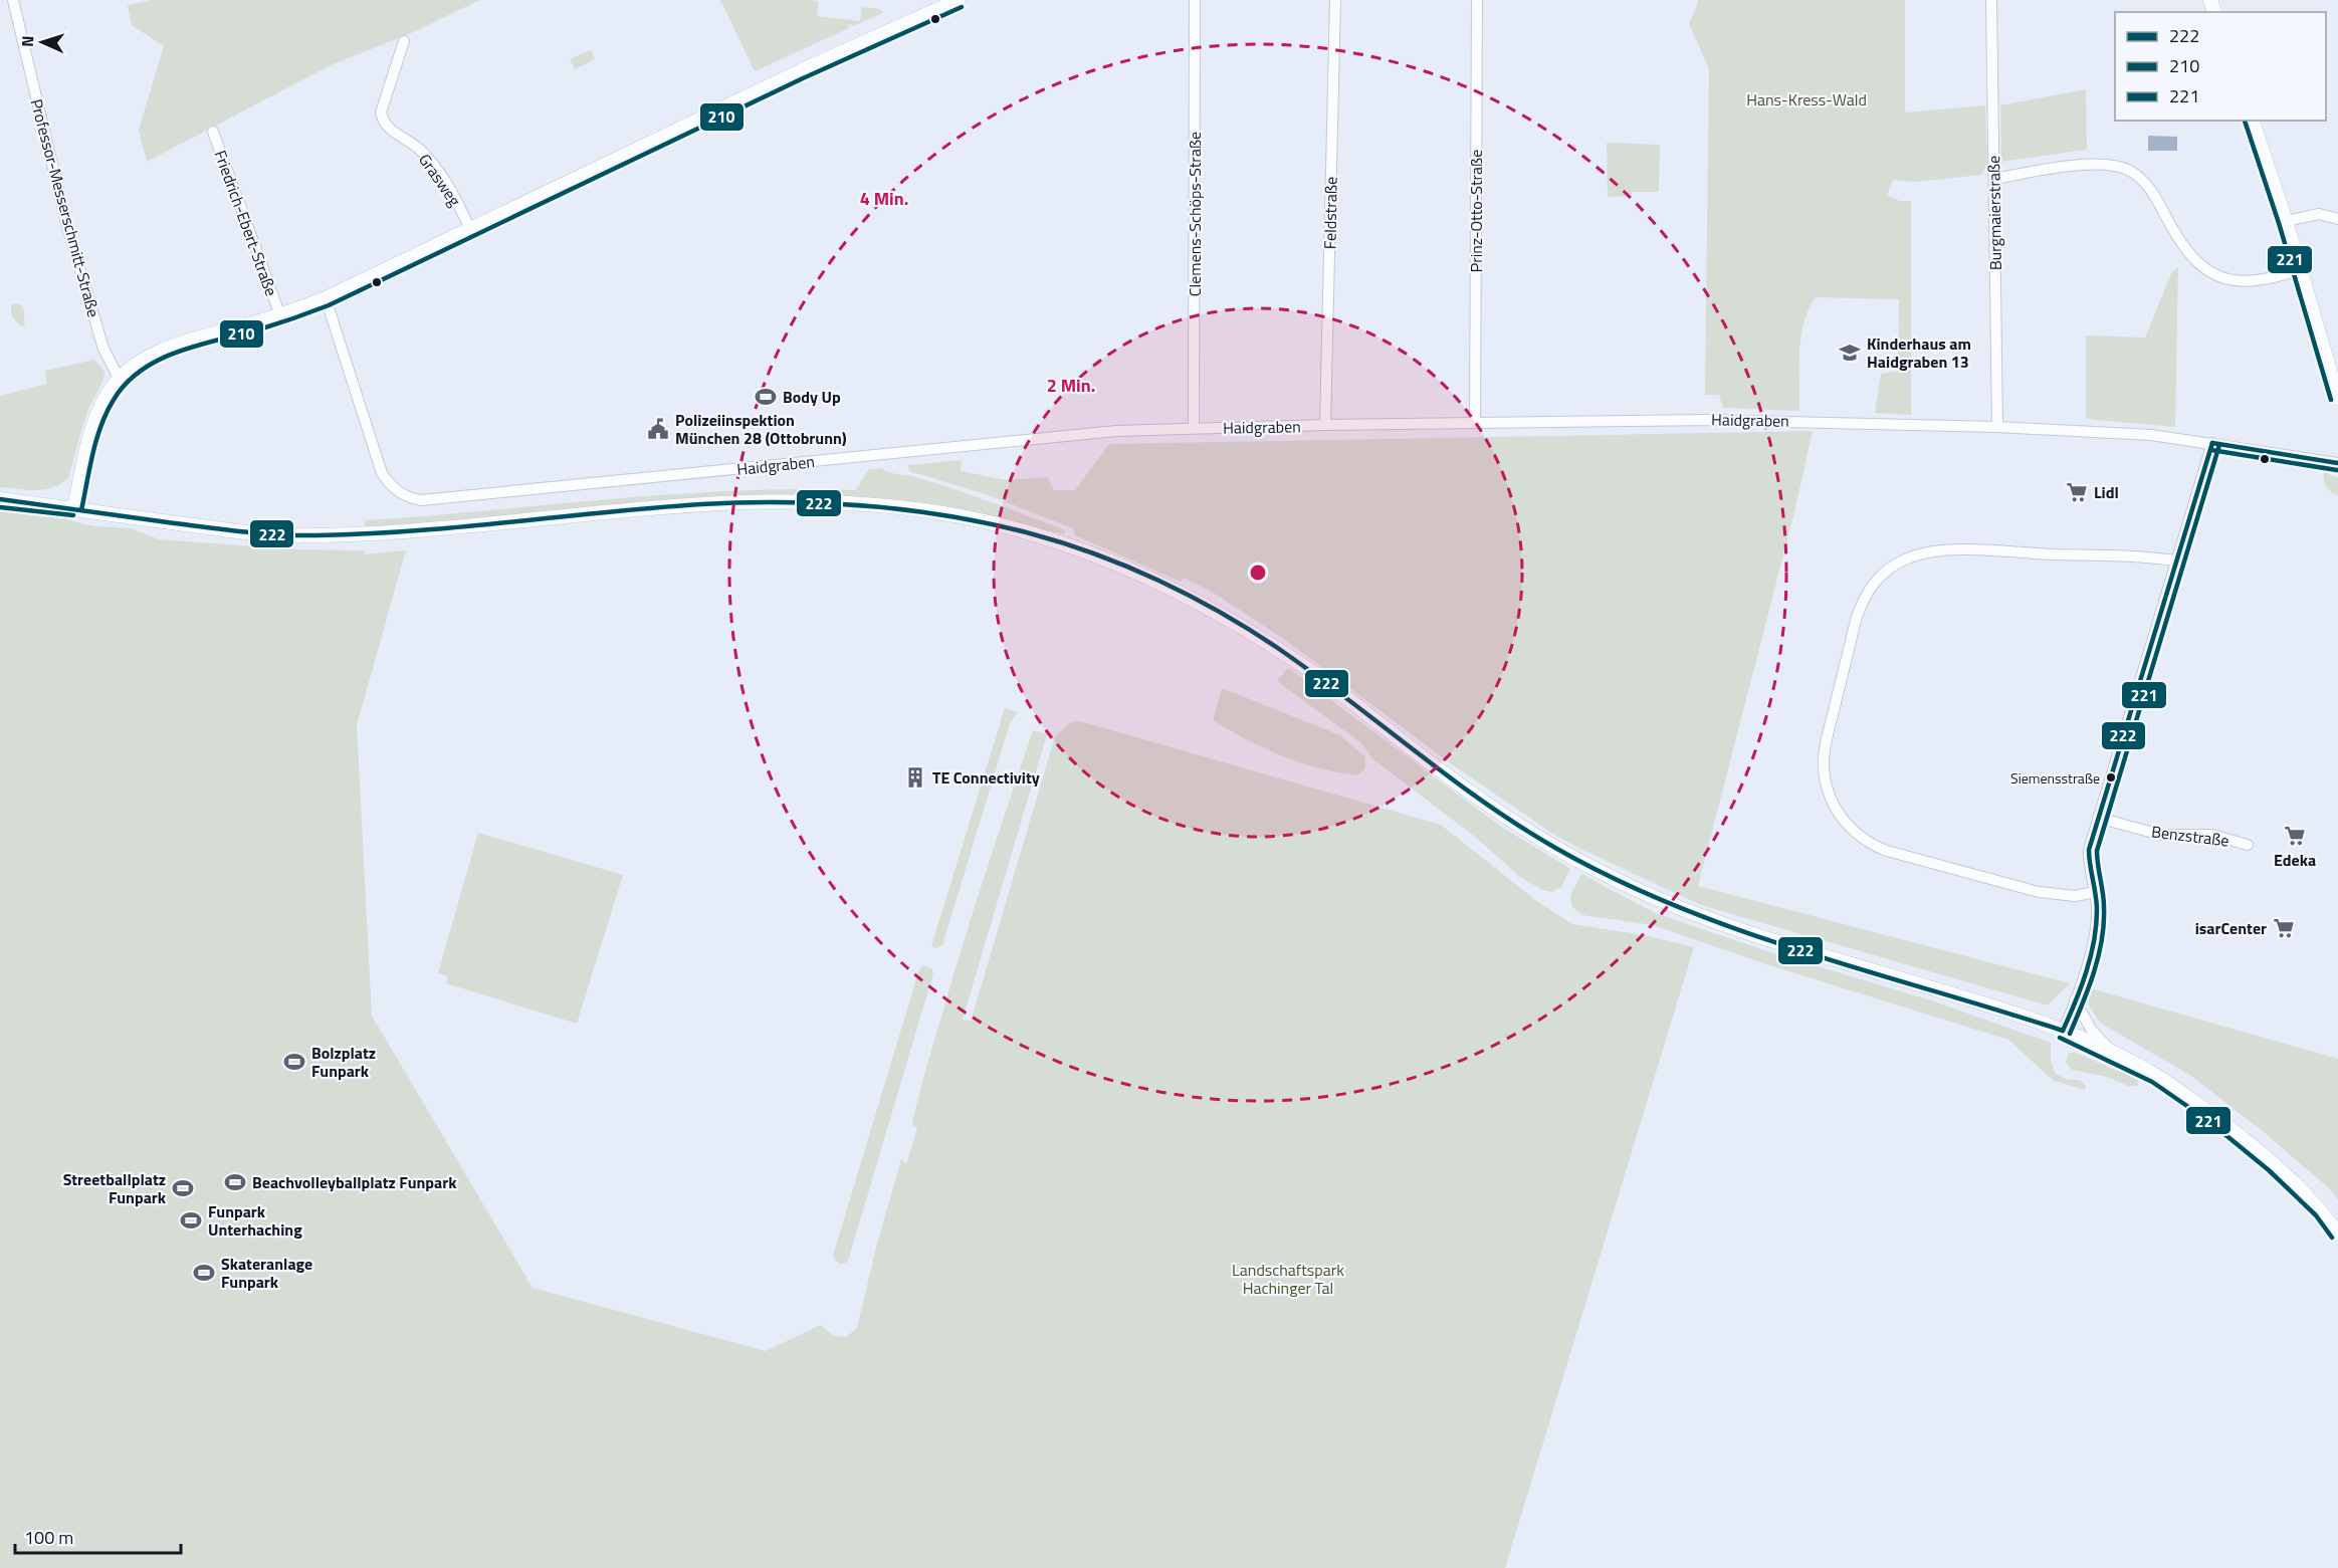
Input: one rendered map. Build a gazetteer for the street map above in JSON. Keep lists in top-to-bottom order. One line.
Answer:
{"streets":{"street":["Grasweg","Professor-Messerschmitt-Straße","Prinz-Otto-Straße","Feldstraße","Burgmaierstraße","Clemens-Schöps-Straße","Friedrich-Ebert-Straße","Haidgraben","Benzstraße"]},"crossings":[["Prinz-Otto-Straße","Haidgraben"],["Feldstraße","Haidgraben"],["Burgmaierstraße","Haidgraben"],["Clemens-Schöps-Straße","Haidgraben"]],"parks":["Hans-Kress-Wald","Landschaftspark Hachinger Tal"],"places":{"school or university":["Kinderhaus am Haidgraben 13"],"sports":["Body Up","Bolzplatz Funpark","Beachvolleyballplatz Funpark","Streetballplatz Funpark","Funpark Unterhaching","Skateranlage Funpark"],"public building":["Polizeiinspektion München 28 (Ottobrunn)"],"supermarket":["Lidl","Edeka","isarCenter"],"building":["TE Connectivity"],"other":["Siemensstraße"]},"lines":["transit line 210","transit line 221","transit line 222"],"legend":["222","210","221"],"scale_bar":"100 m","north":"left","rings":["4 Min.","2 Min."]}
